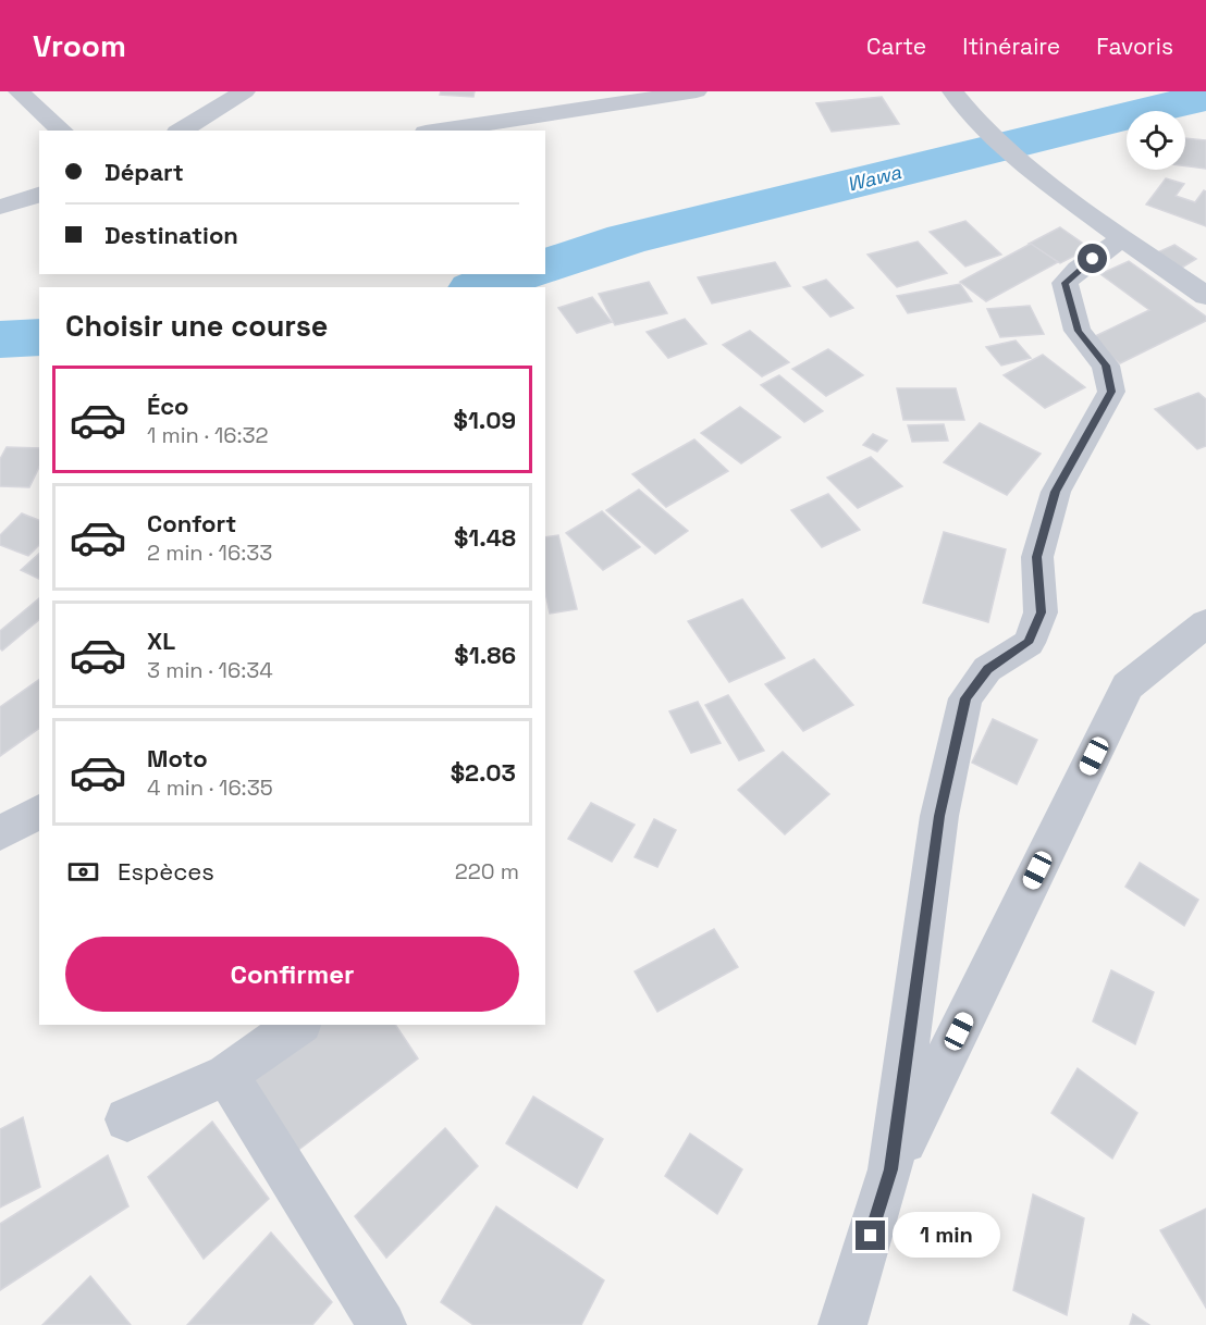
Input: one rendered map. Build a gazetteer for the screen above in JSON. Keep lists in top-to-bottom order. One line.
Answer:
{"water":["Wawa"],"page":{"header":"Vroom","nav":["Carte","Itinéraire","Favoris"],"banner":["Départ","Destination"],"heading":"Choisir une course","list":[{"name":"Éco","note":"1 min · 16:32","value":"$1.09"},{"name":"Confort","note":"2 min · 16:33","value":"$1.48"},{"name":"XL","note":"3 min · 16:34","value":"$1.86"},{"name":"Moto","note":"4 min · 16:35","value":"$2.03"}],"pay":["Espèces","220 m"],"buttons":"Confirmer","bubble":"1 min"}}
